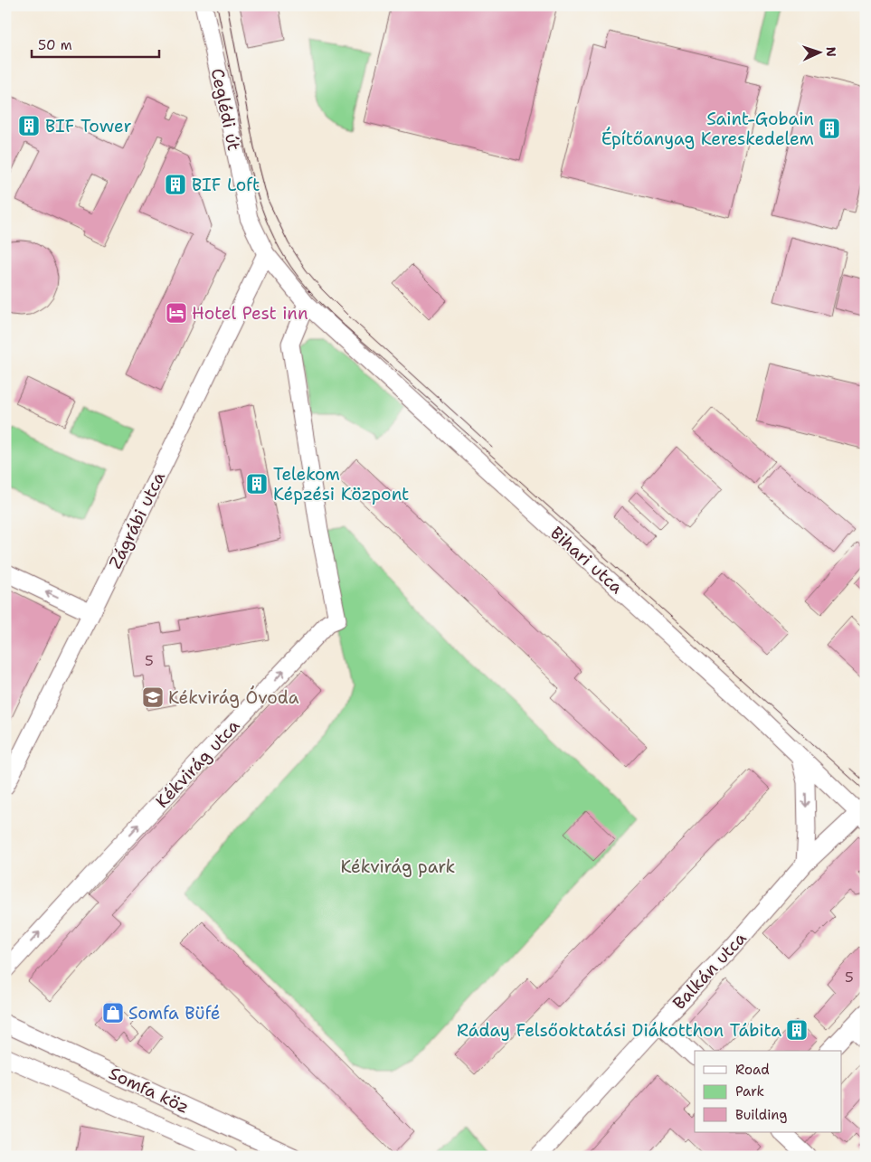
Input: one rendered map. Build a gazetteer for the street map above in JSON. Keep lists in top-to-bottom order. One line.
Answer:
{"streets":{"street":["Ceglédi út","Zágrábi utca","Bihari utca","Kékvirág utca","Balkán utca","Somfa köz"]},"crossings":[["Ceglédi út","Zágrábi utca"],["Ceglédi út","Bihari utca"],["Ceglédi út","Kékvirág utca"],["Bihari utca","Kékvirág utca"],["Bihari utca","Balkán utca"]],"one_way":["Kékvirág utca"],"parks":["Kékvirág park"],"places":{"building":["BIF Tower","Saint-Gobain Építőanyag Kereskedelem","BIF Loft","Telekom Képzési Központ","Ráday Felsőoktatási Diákotthon Tábita"],"hotel":["Hotel Pest inn"],"school or university":["Kékvirág Óvoda"],"shop":["Somfa Büfé"]},"house_numbers":["5","5"],"legend":["Road","Park","Building"],"scale_bar":"50 m","north":"right"}
